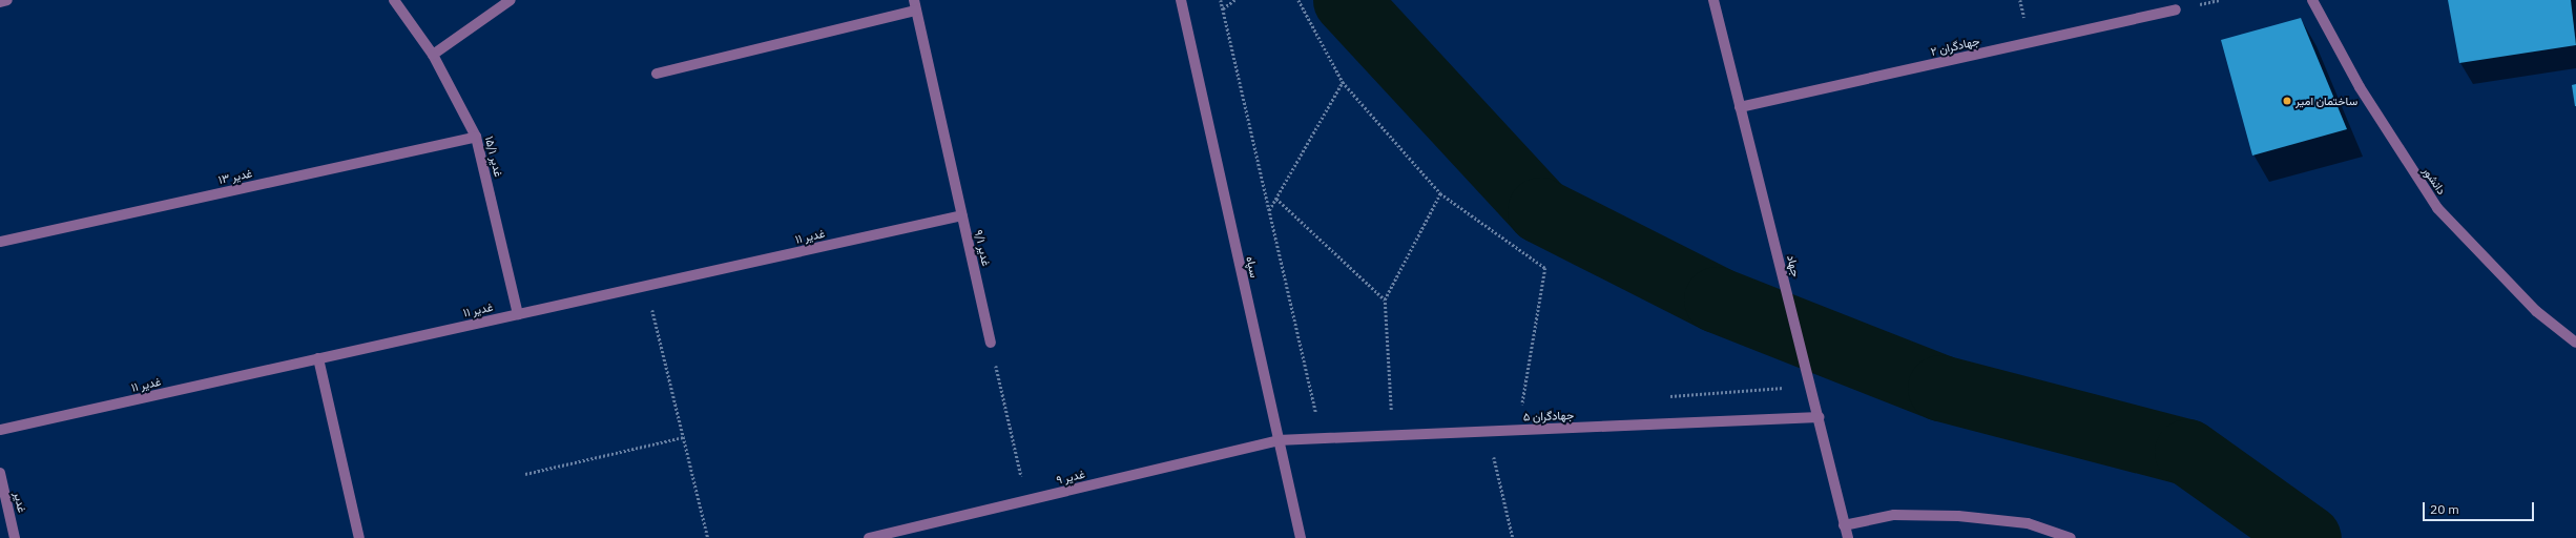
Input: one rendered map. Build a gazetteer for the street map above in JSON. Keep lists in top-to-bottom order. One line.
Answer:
{"streets":{"street":["جهادگران ۲","غدیر ۱۵/۱","غدیر ۱۳","دانشور","غدیر ۱۱","غدیر ۹/۱","جهاد","سپاه","جهادگران ۵","غدیر ۹","غدیر"]},"crossings":[["جهادگران ۲","جهاد"],["غدیر ۱۵/۱","غدیر ۱۳"],["غدیر ۱۵/۱","غدیر ۱۱"],["غدیر ۱۱","غدیر ۹/۱"],["جهاد","جهادگران ۵"],["سپاه","جهادگران ۵"],["سپاه","غدیر ۹"],["جهادگران ۵","غدیر ۹"]],"places":["ساختمان امیر"],"scale_bar":"20 m"}
